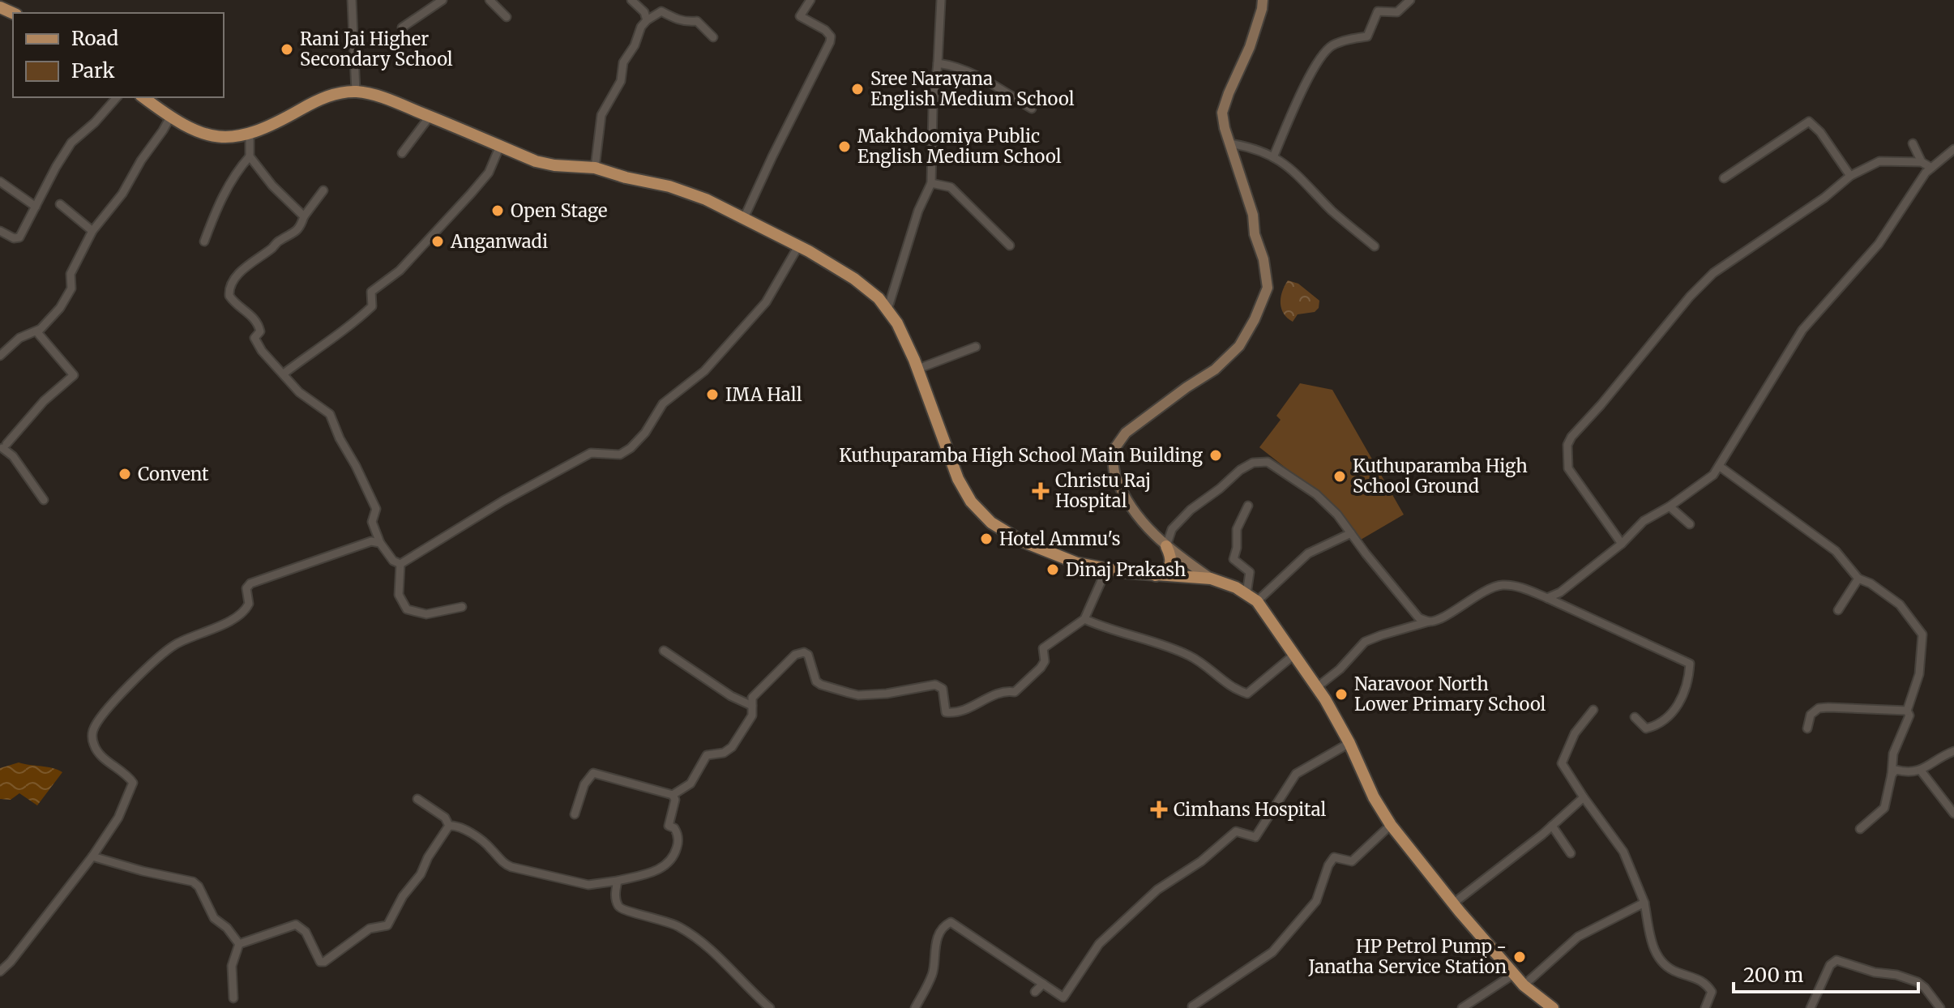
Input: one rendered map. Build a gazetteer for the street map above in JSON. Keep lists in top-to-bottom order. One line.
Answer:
{"places":{"other":["Rani Jai Higher Secondary School","Sree Narayana English Medium School","Makhdoomiya Public English Medium School","Open Stage","Anganwadi","IMA Hall","Kuthuparamba High School Main Building","Convent","Kuthuparamba High School Ground","Hotel Ammu's","Dinaj Prakash","Naravoor North Lower Primary School","HP Petrol Pump - Janatha Service Station"],"health":["Christu Raj Hospital","Cimhans Hospital"]},"legend":["Road","Park"],"scale_bar":"200 m"}
